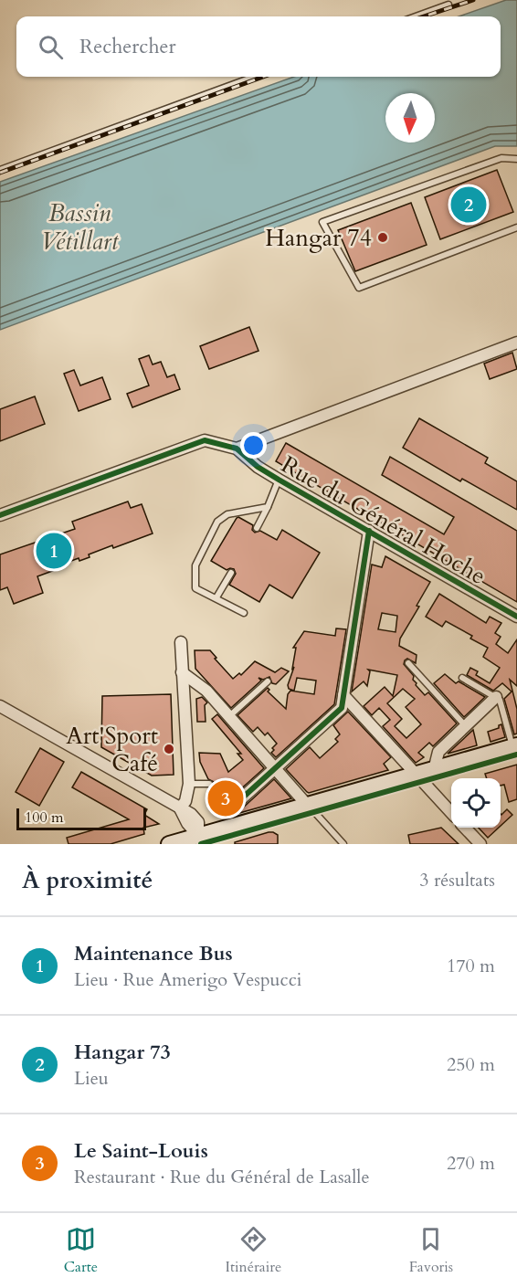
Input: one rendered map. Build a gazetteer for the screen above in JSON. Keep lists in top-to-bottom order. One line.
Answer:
{"streets":{"street":["Rue du Général Hoche"]},"water":["Bassin Vétillart"],"places":["Hangar 74","Art'Sport Café"],"scale_bar":"100 m","north":"bottom","page":{"search":"Rechercher","pins":["2","1","3"],"scale":"100 m","heading":["À proximité","3 résultats"],"list":[{"mark":"1","name":"Maintenance Bus","note":"Lieu · Rue Amerigo Vespucci","value":"170 m"},{"mark":"2","name":"Hangar 73","note":"Lieu","value":"250 m"},{"mark":"3","name":"Le Saint-Louis","note":"Restaurant · Rue du Général de Lasalle","value":"270 m"}],"nav":["Carte","Itinéraire","Favoris"]}}
